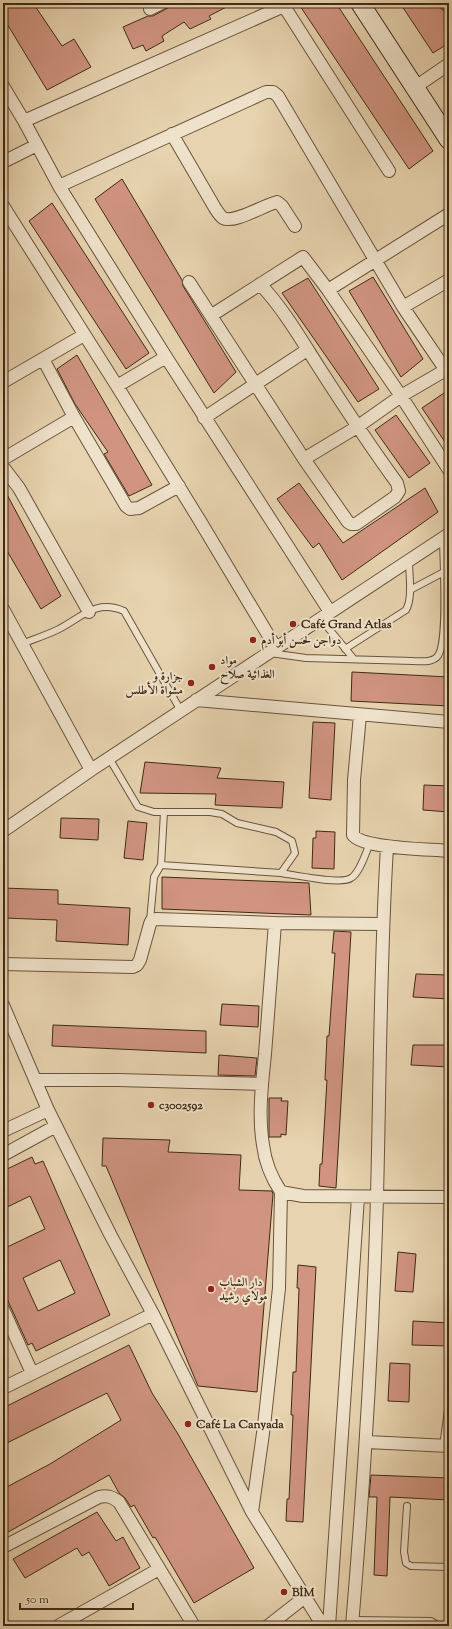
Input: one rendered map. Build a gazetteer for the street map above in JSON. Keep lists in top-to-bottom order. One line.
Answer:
{"places":["Café Grand Atlas","دواجن لحسن أبو أدم","مواد الغذائية صلاح","جزارة و مشواة الأطلس","c3002592","دار الشباب مولاي رشيد","Café La Canyada","BİM"],"scale_bar":"50 m"}
